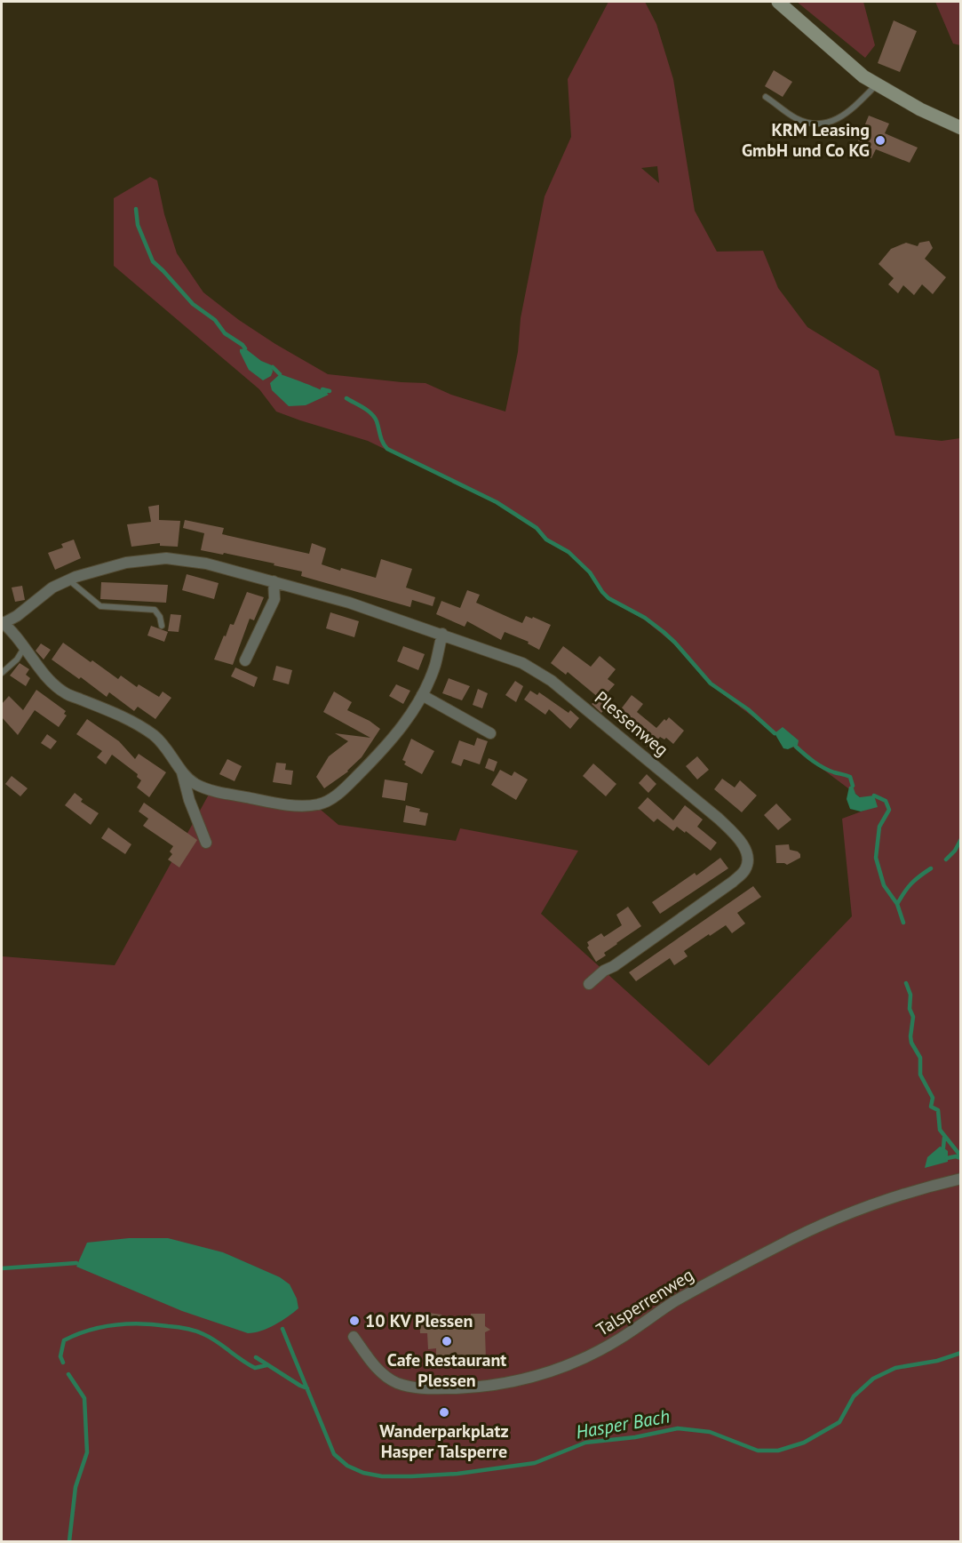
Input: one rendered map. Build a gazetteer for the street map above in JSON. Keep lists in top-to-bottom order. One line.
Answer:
{"streets":{"street":["Plessenweg","Talsperrenweg"]},"water":["Hasper Bach"],"places":["KRM Leasing GmbH und Co KG","10 KV Plessen","Cafe Restaurant Plessen","Wanderparkplatz Hasper Talsperre"]}
